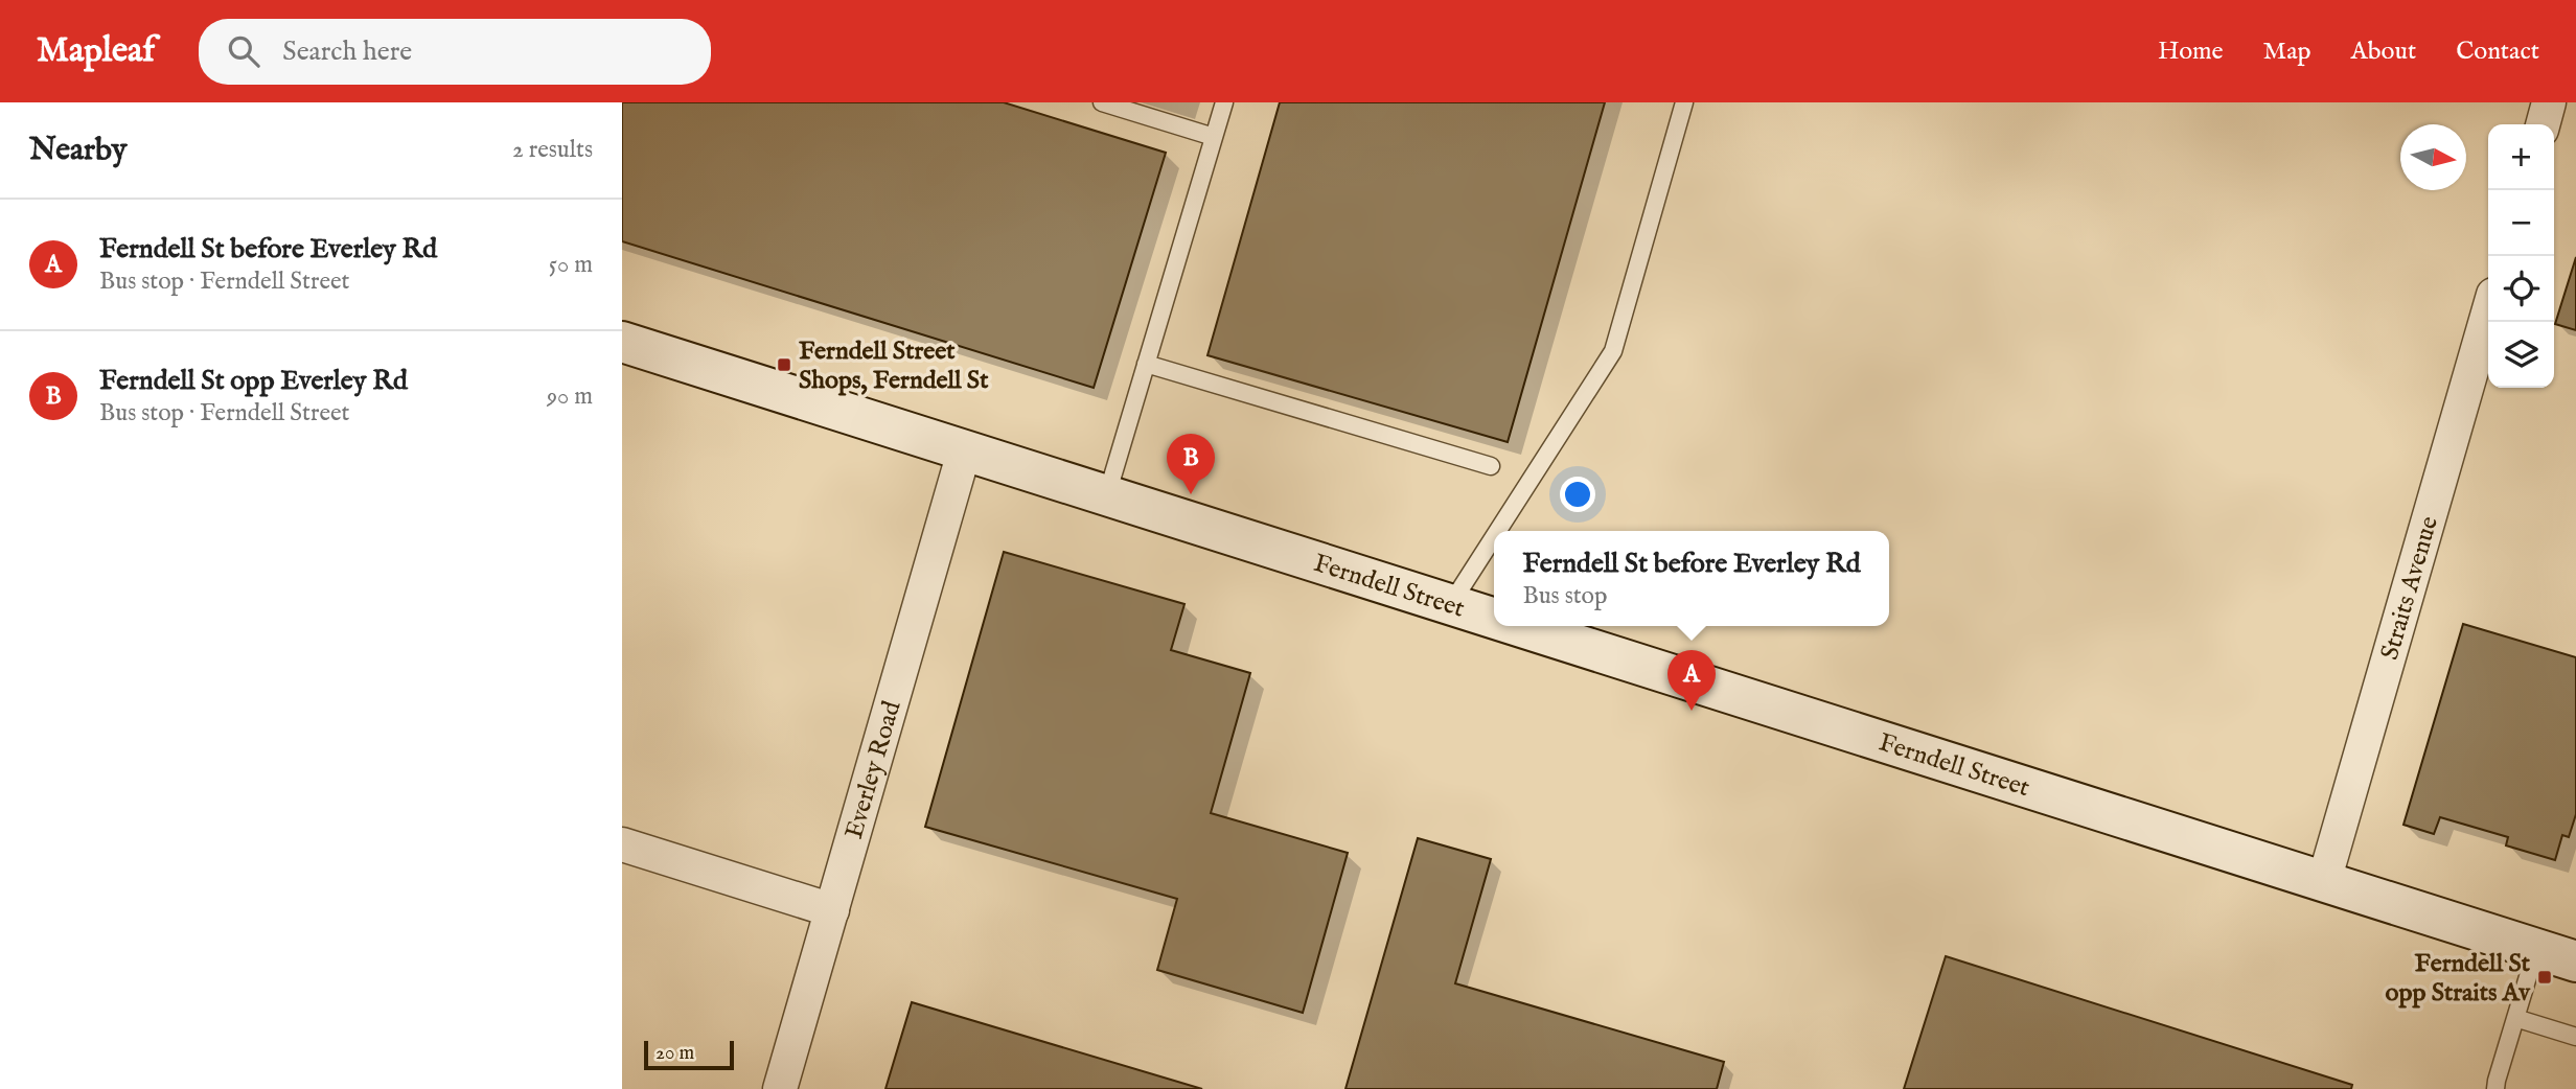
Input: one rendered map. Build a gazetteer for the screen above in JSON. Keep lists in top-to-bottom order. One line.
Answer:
{"streets":{"main road":["Ferndell Street"],"street":["Straits Avenue","Everley Road"]},"crossings":[["Ferndell Street","Straits Avenue"],["Ferndell Street","Everley Road"]],"places":{"transit":["Ferndell Street Shops, Ferndell St","Ferndell St opp Straits Av"]},"scale_bar":"20 m","north":"right","page":{"header":"Mapleaf","search":"Search here","nav":["Home","Map","About","Contact"],"heading":["Nearby","2 results"],"map_buttons":["+","−"],"list":[{"mark":"A","name":"Ferndell St before Everley Rd","note":"Bus stop · Ferndell Street","value":"50 m"},{"mark":"B","name":"Ferndell St opp Everley Rd","note":"Bus stop · Ferndell Street","value":"90 m"}],"pins":["B","A"],"popup":["Ferndell St before Everley Rd","Bus stop"],"scale":"20 m"}}
